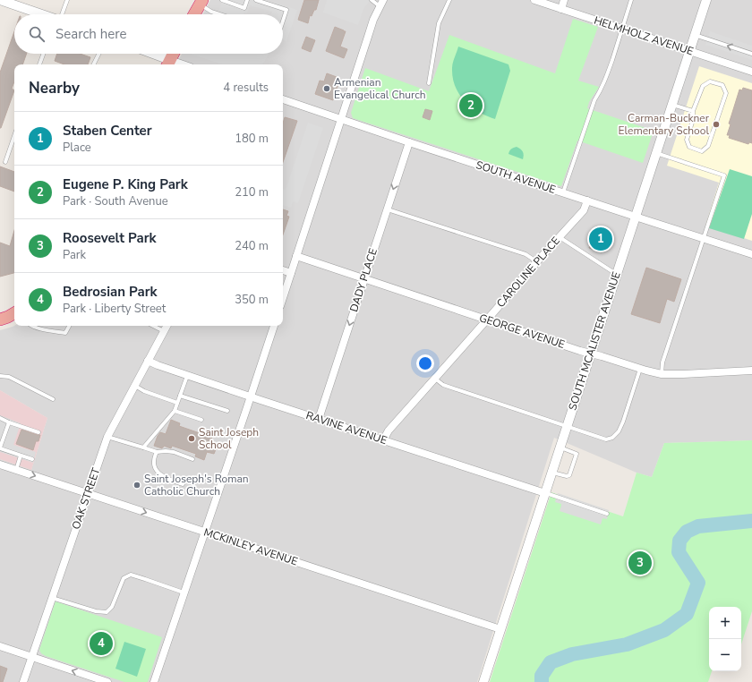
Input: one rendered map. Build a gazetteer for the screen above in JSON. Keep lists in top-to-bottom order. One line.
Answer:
{"streets":{"street":["HELMHOLZ AVENUE","SOUTH AVENUE","CAROLINE PLACE","DADY PLACE","GEORGE AVENUE","SOUTH MCALISTER AVENUE","RAVINE AVENUE","OAK STREET","MCKINLEY AVENUE"]},"crossings":[["HELMHOLZ AVENUE","SOUTH MCALISTER AVENUE"],["SOUTH AVENUE","CAROLINE PLACE"],["SOUTH AVENUE","DADY PLACE"],["SOUTH AVENUE","SOUTH MCALISTER AVENUE"],["CAROLINE PLACE","GEORGE AVENUE"],["CAROLINE PLACE","RAVINE AVENUE"],["DADY PLACE","GEORGE AVENUE"],["DADY PLACE","RAVINE AVENUE"],["GEORGE AVENUE","SOUTH MCALISTER AVENUE"],["SOUTH MCALISTER AVENUE","RAVINE AVENUE"],["SOUTH MCALISTER AVENUE","MCKINLEY AVENUE"],["RAVINE AVENUE","OAK STREET"],["OAK STREET","MCKINLEY AVENUE"]],"one_way":["DADY PLACE","MCKINLEY AVENUE"],"places":["Armenian Evangelical Church","Carman-Buckner Elementary School","Saint Joseph School","Saint Joseph's Roman Catholic Church"],"page":{"search":"Search here","heading":["Nearby","4 results"],"pins":["2","1","3","4"],"list":[{"mark":"1","name":"Staben Center","note":"Place","value":"180 m"},{"mark":"2","name":"Eugene P. King Park","note":"Park · South Avenue","value":"210 m"},{"mark":"3","name":"Roosevelt Park","note":"Park","value":"240 m"},{"mark":"4","name":"Bedrosian Park","note":"Park · Liberty Street","value":"350 m"}],"map_buttons":["+","−"]}}
